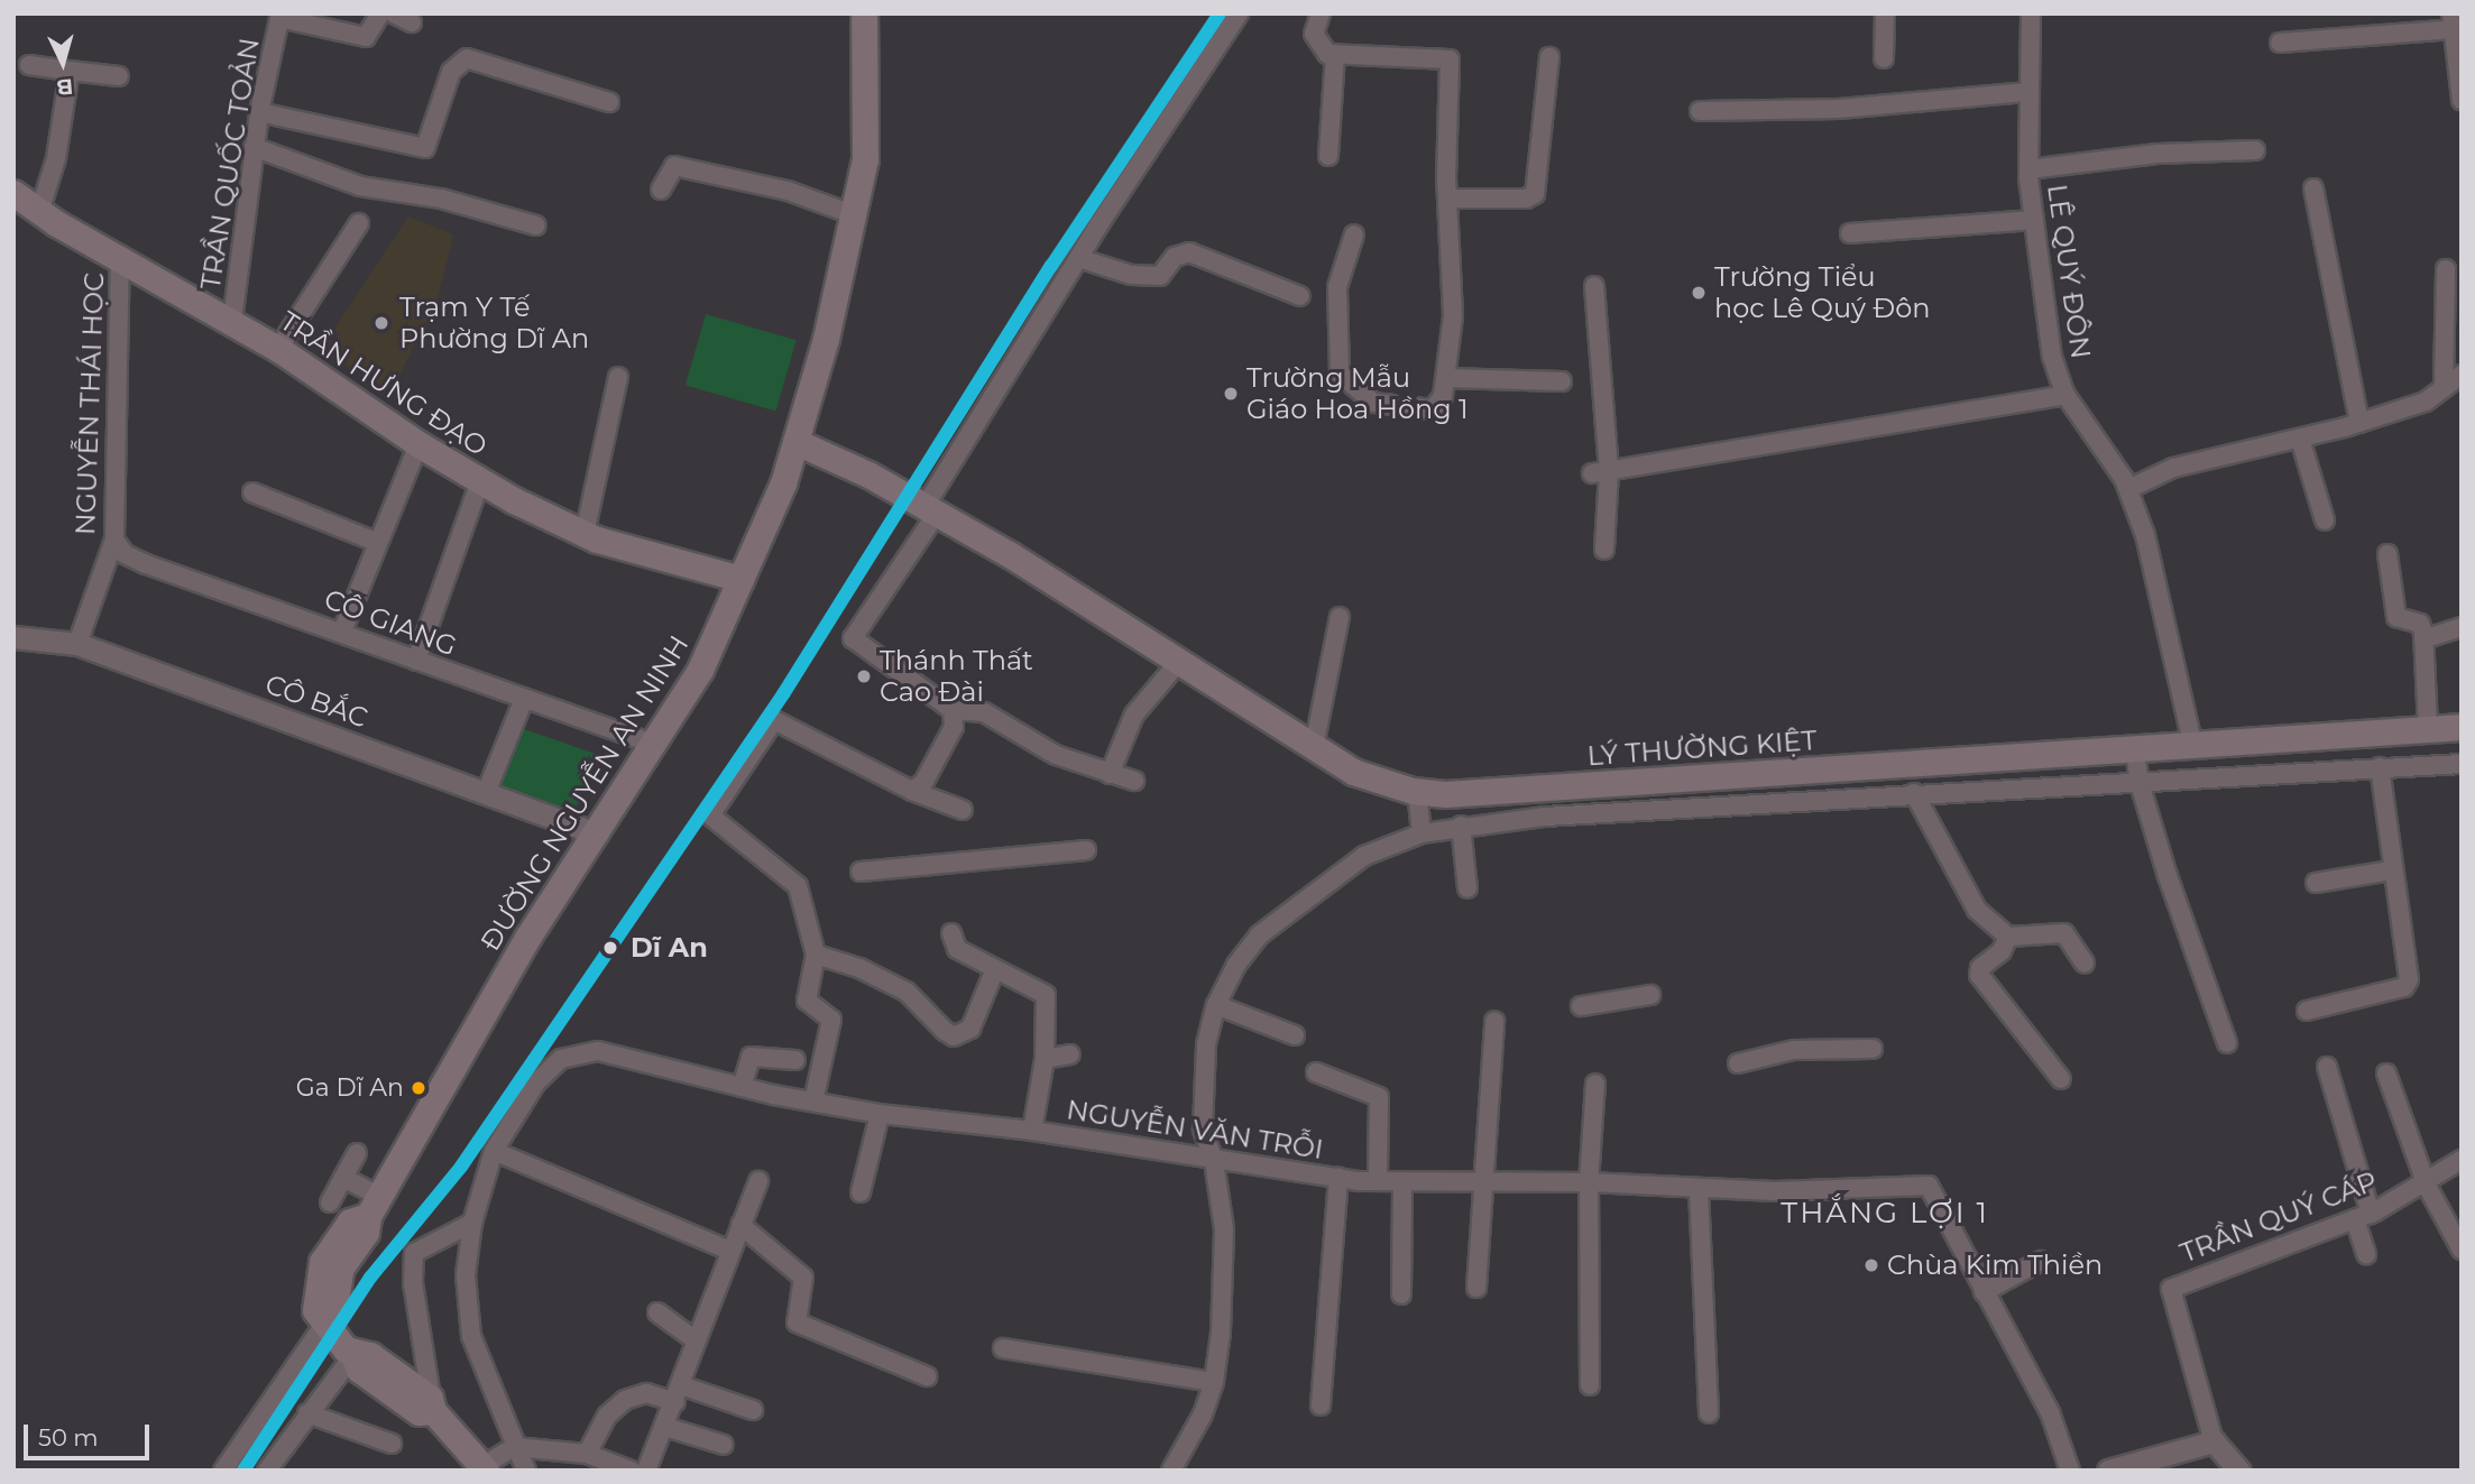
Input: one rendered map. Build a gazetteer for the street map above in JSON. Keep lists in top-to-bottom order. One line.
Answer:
{"streets":{"main road":["TRẦN HƯNG ĐẠO","LÝ THƯỜNG KIỆT","ĐƯỜNG NGUYỄN AN NINH"],"street":["TRẦN QUỐC TOẢN","LÊ QUÝ ĐÔN","NGUYỄN THÁI HỌC","CÔ GIANG","CÔ BẮC","NGUYỄN VĂN TRỖI","TRẦN QUÝ CÁP"]},"crossings":[["TRẦN QUỐC TOẢN","TRẦN HƯNG ĐẠO"],["LÊ QUÝ ĐÔN","LÝ THƯỜNG KIỆT"],["TRẦN HƯNG ĐẠO","NGUYỄN THÁI HỌC"],["TRẦN HƯNG ĐẠO","ĐƯỜNG NGUYỄN AN NINH"],["NGUYỄN THÁI HỌC","CÔ GIANG"],["NGUYỄN THÁI HỌC","CÔ BẮC"],["CÔ GIANG","ĐƯỜNG NGUYỄN AN NINH"],["CÔ BẮC","ĐƯỜNG NGUYỄN AN NINH"],["LÝ THƯỜNG KIỆT","ĐƯỜNG NGUYỄN AN NINH"]],"districts":["THẮNG LỢI 1"],"places":["Trường Tiểu học Lê Quý Đôn","Trạm Y Tế Phường Dĩ An","Trường Mẫu Giáo Hoa Hồng 1","Thánh Thất Cao Đài","Dĩ An","Ga Dĩ An","Chùa Kim Thiền"],"scale_bar":"50 m","north":"bottom"}
